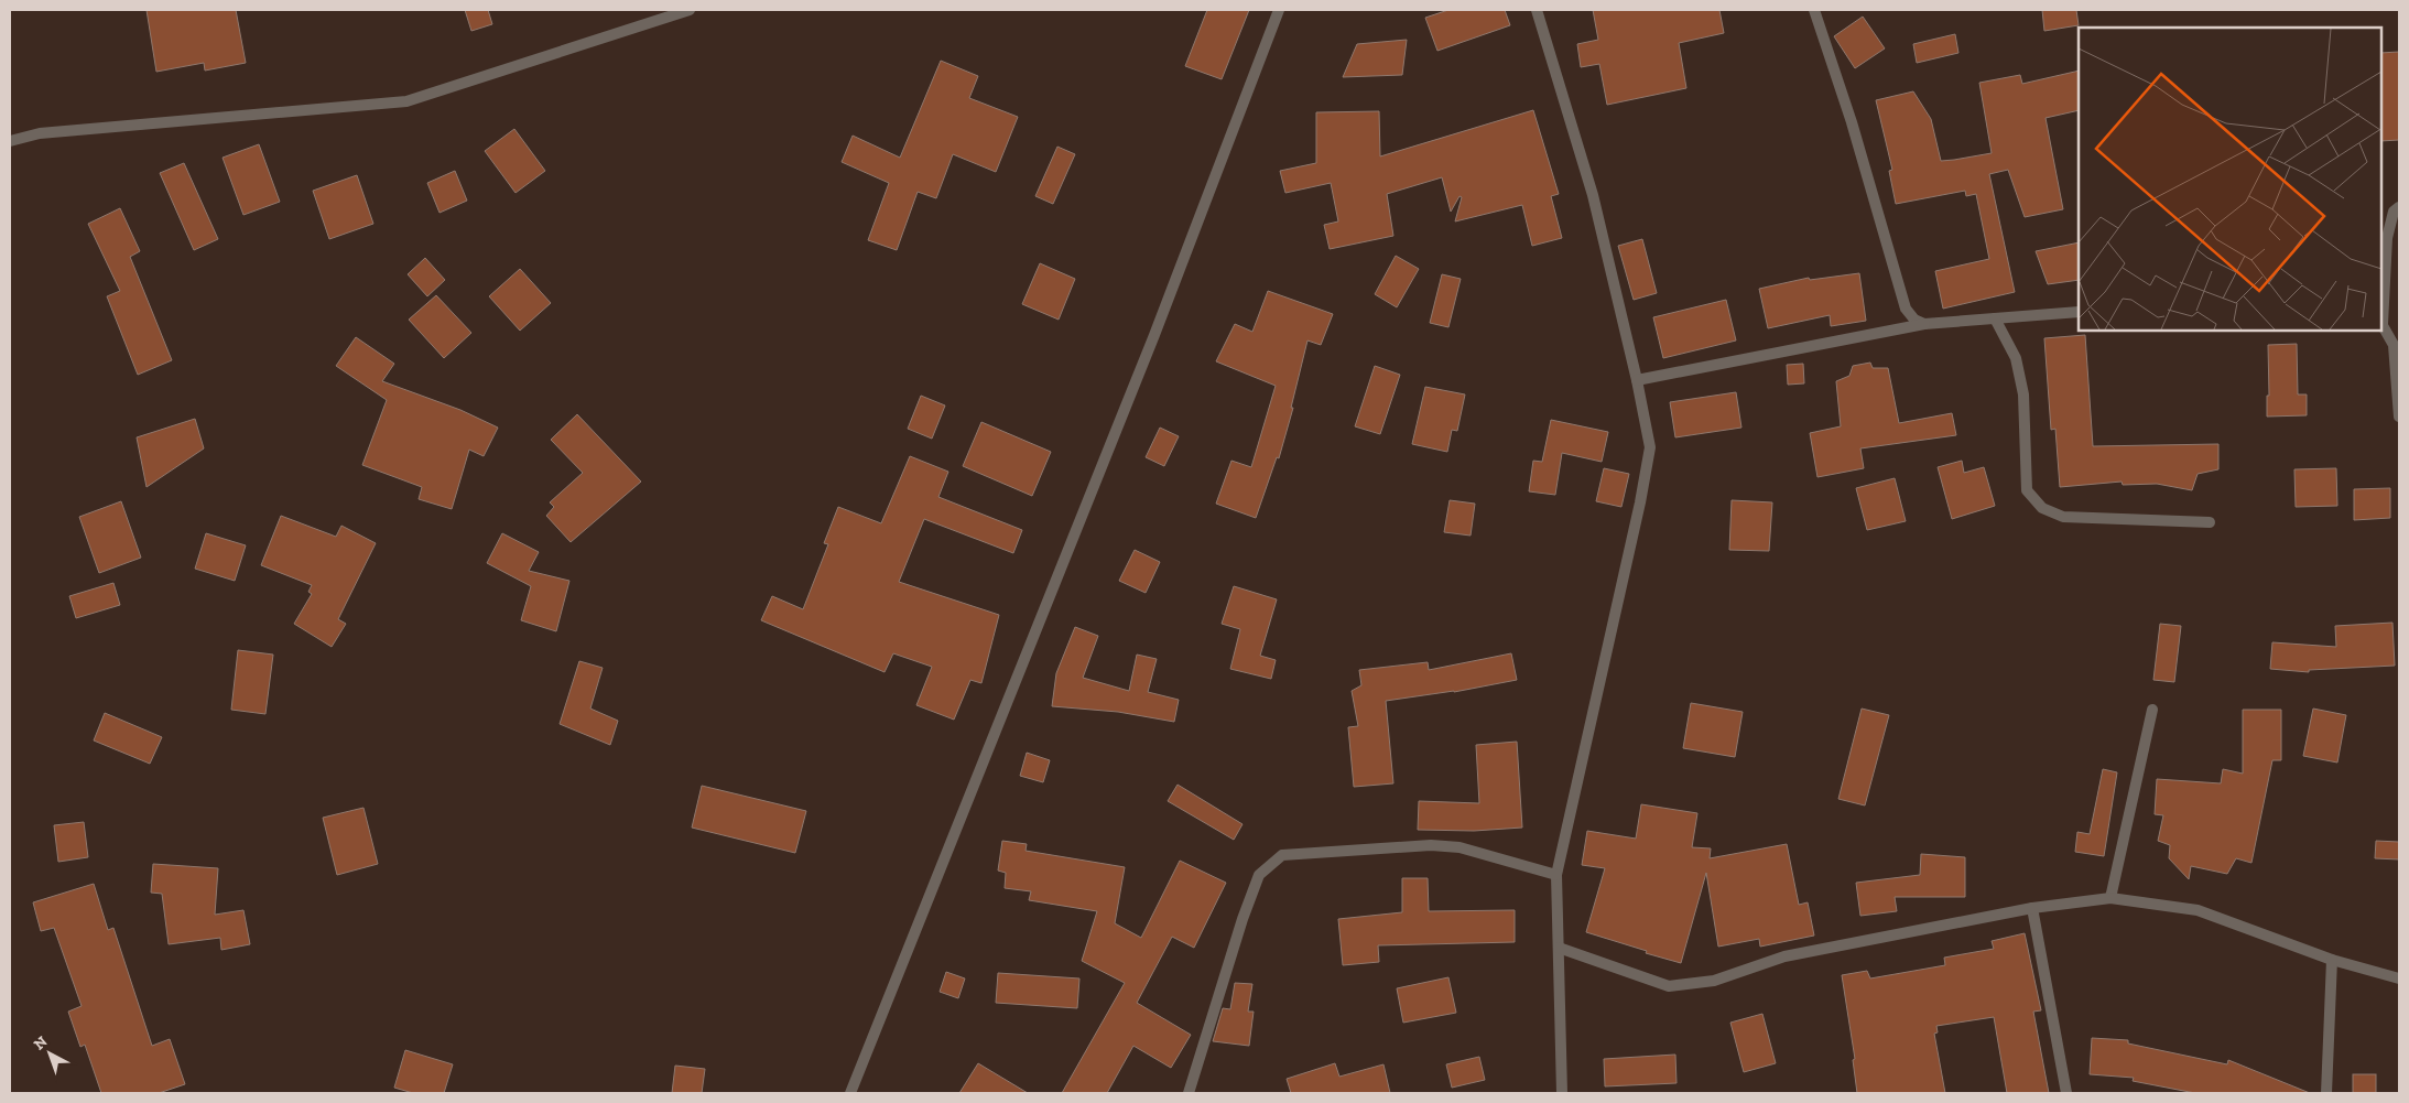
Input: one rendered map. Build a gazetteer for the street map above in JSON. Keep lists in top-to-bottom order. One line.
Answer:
{"north":"top left"}
